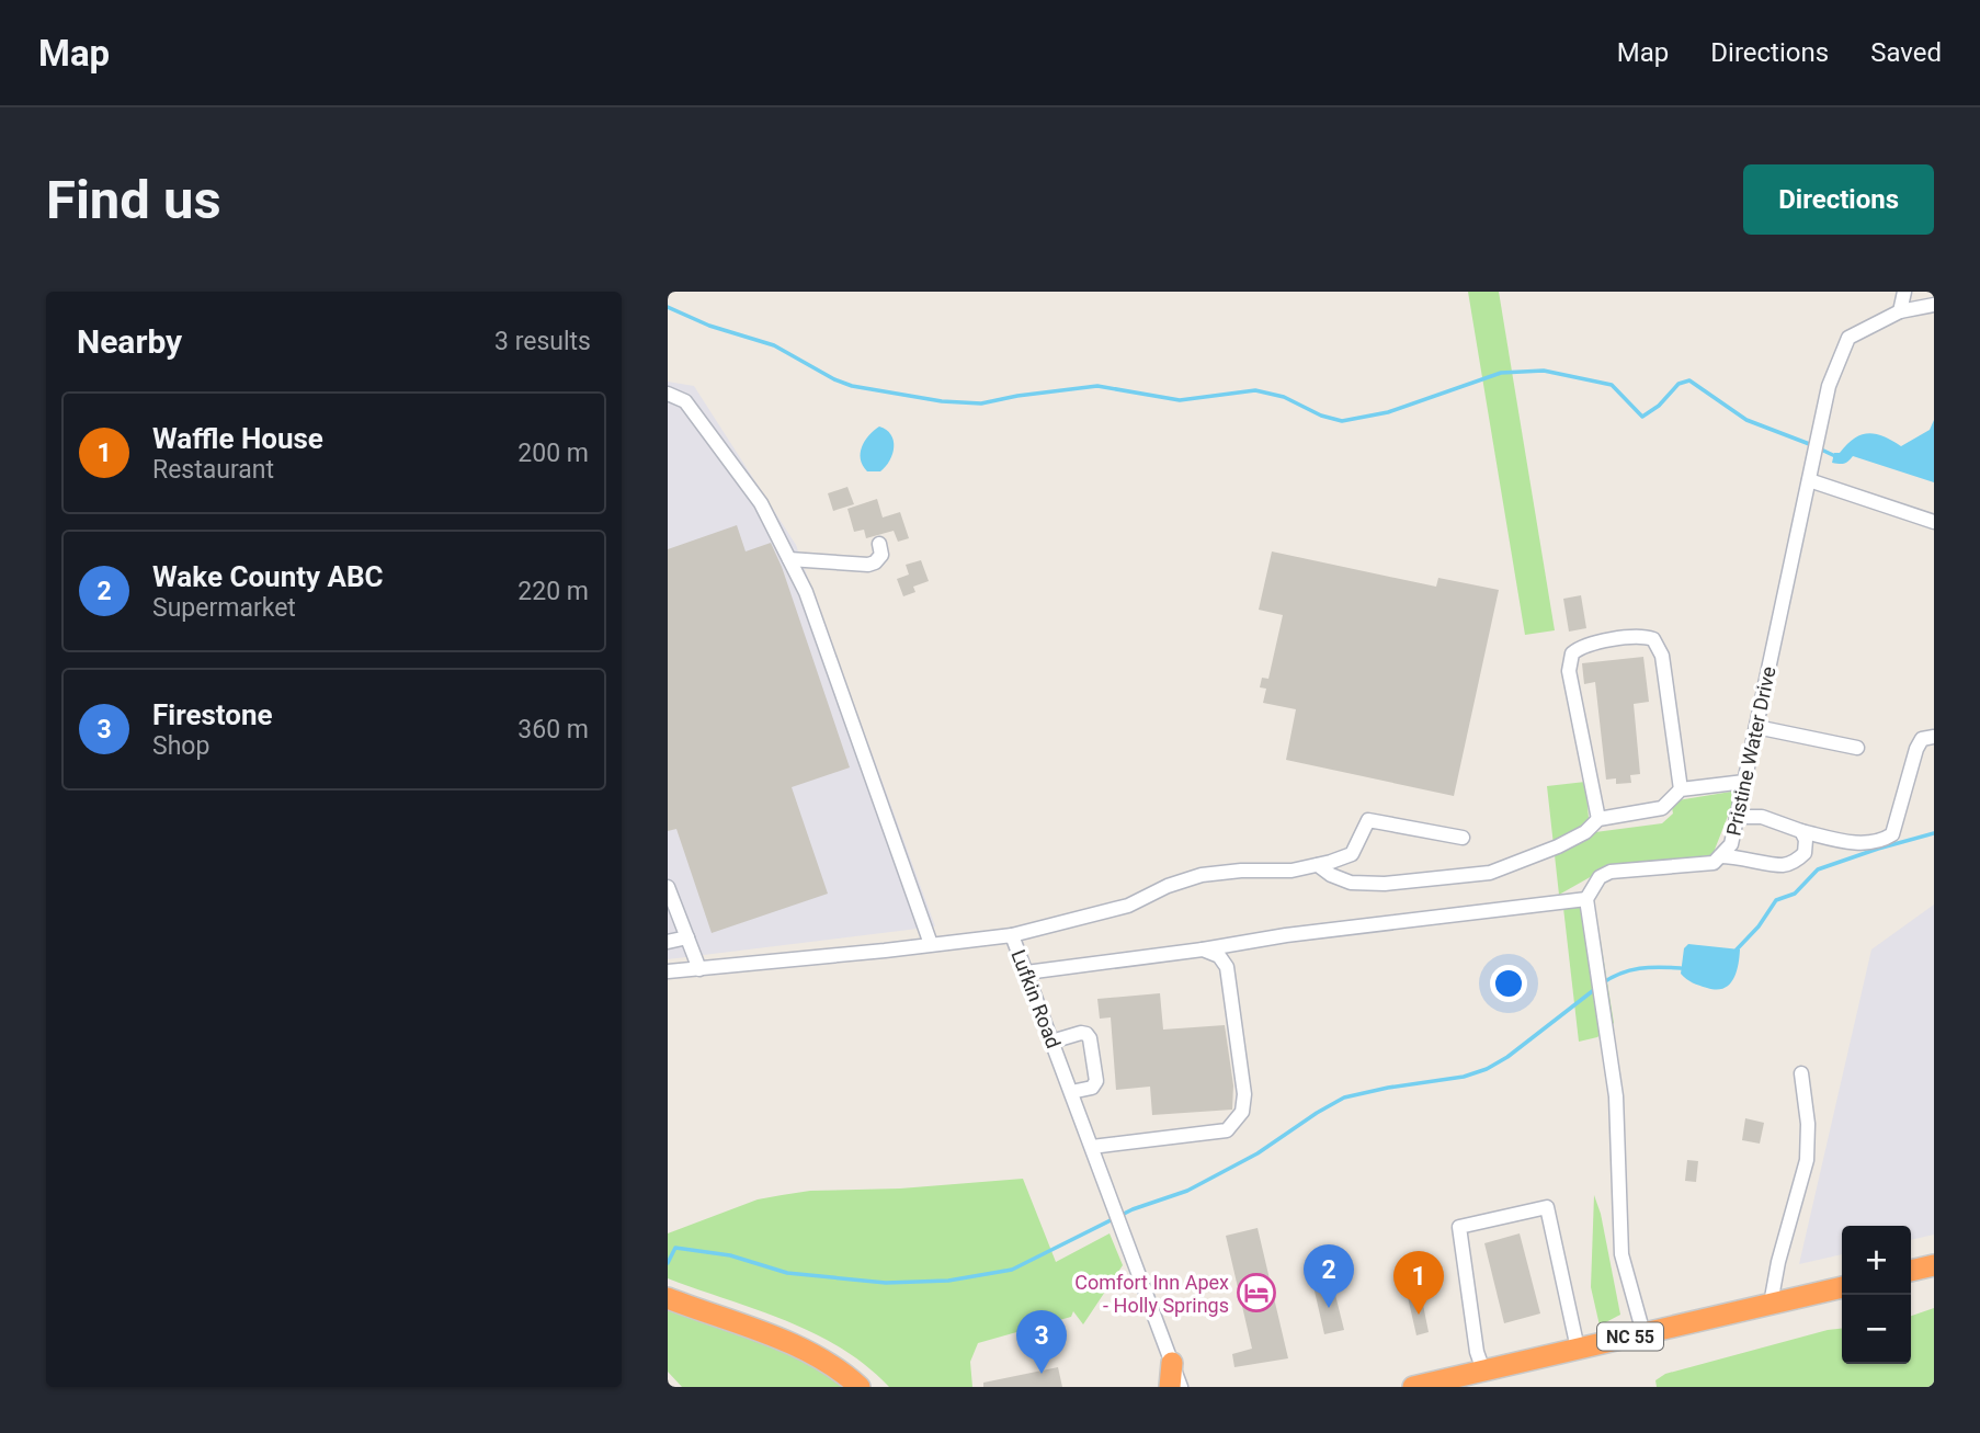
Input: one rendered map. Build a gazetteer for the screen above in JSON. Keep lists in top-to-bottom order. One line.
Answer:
{"streets":{"highway":["NC 55"],"street":["Pristine Water Drive","Lufkin Road"]},"places":{"hotel":["Comfort Inn Apex - Holly Springs"]},"page":{"header":"Map","nav":["Map","Directions","Saved"],"buttons":"Directions","title":"Find us","heading":["Nearby","3 results"],"list":[{"mark":"1","name":"Waffle House","note":"Restaurant","value":"200 m"},{"mark":"2","name":"Wake County ABC","note":"Supermarket","value":"220 m"},{"mark":"3","name":"Firestone","note":"Shop","value":"360 m"}],"map_buttons":["+","−"],"pins":["2","1","3"]}}
